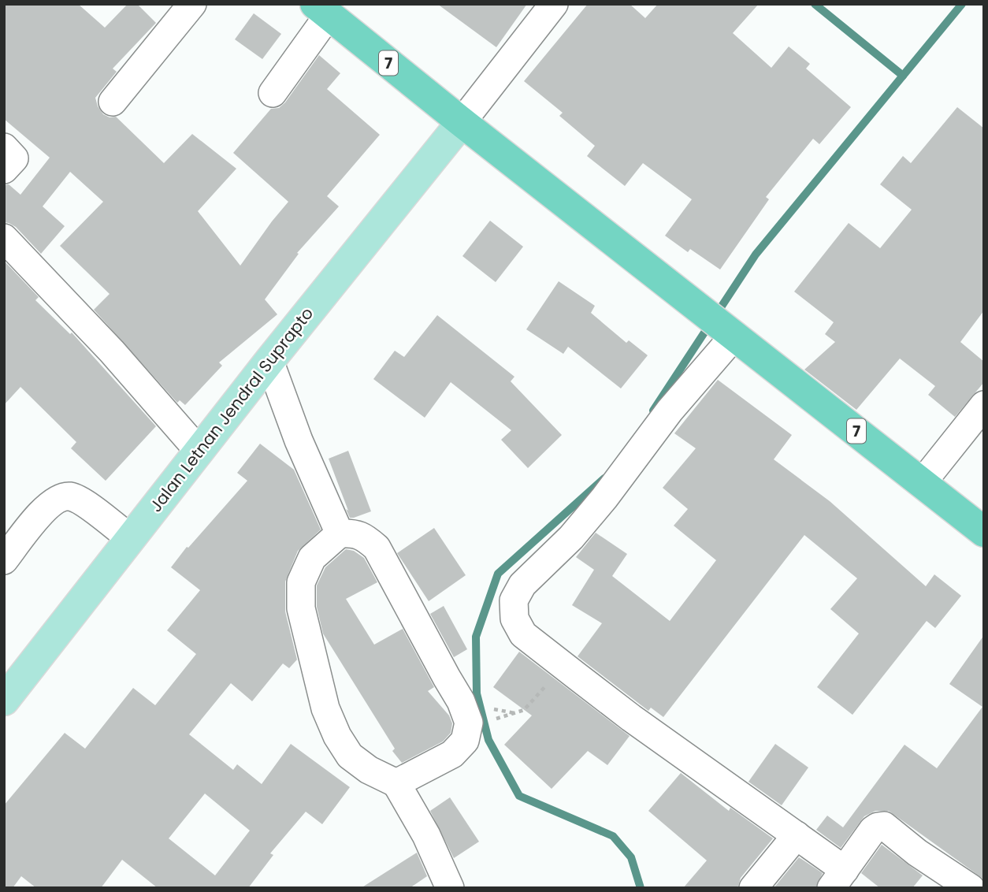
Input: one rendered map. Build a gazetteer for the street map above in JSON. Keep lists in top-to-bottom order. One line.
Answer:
{"streets":{"highway":["7"],"main road":["Jalan Letnan Jendral Suprapto"]},"crossings":[["7","Jalan Letnan Jendral Suprapto"]]}
